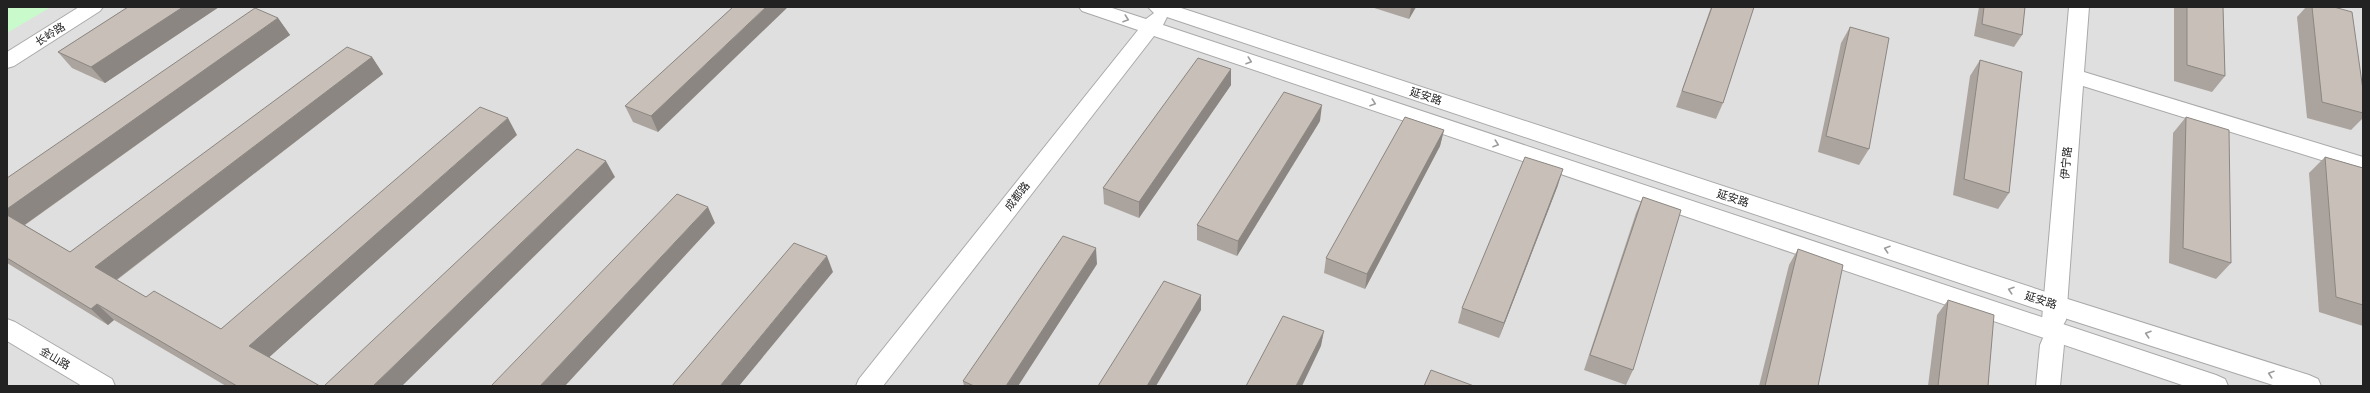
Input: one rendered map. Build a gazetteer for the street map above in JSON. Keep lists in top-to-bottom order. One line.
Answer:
{"streets":{"street":["长岭路","延安路","伊宁路","成都路","金山路"]},"crossings":[["延安路","伊宁路"],["延安路","成都路"]]}
